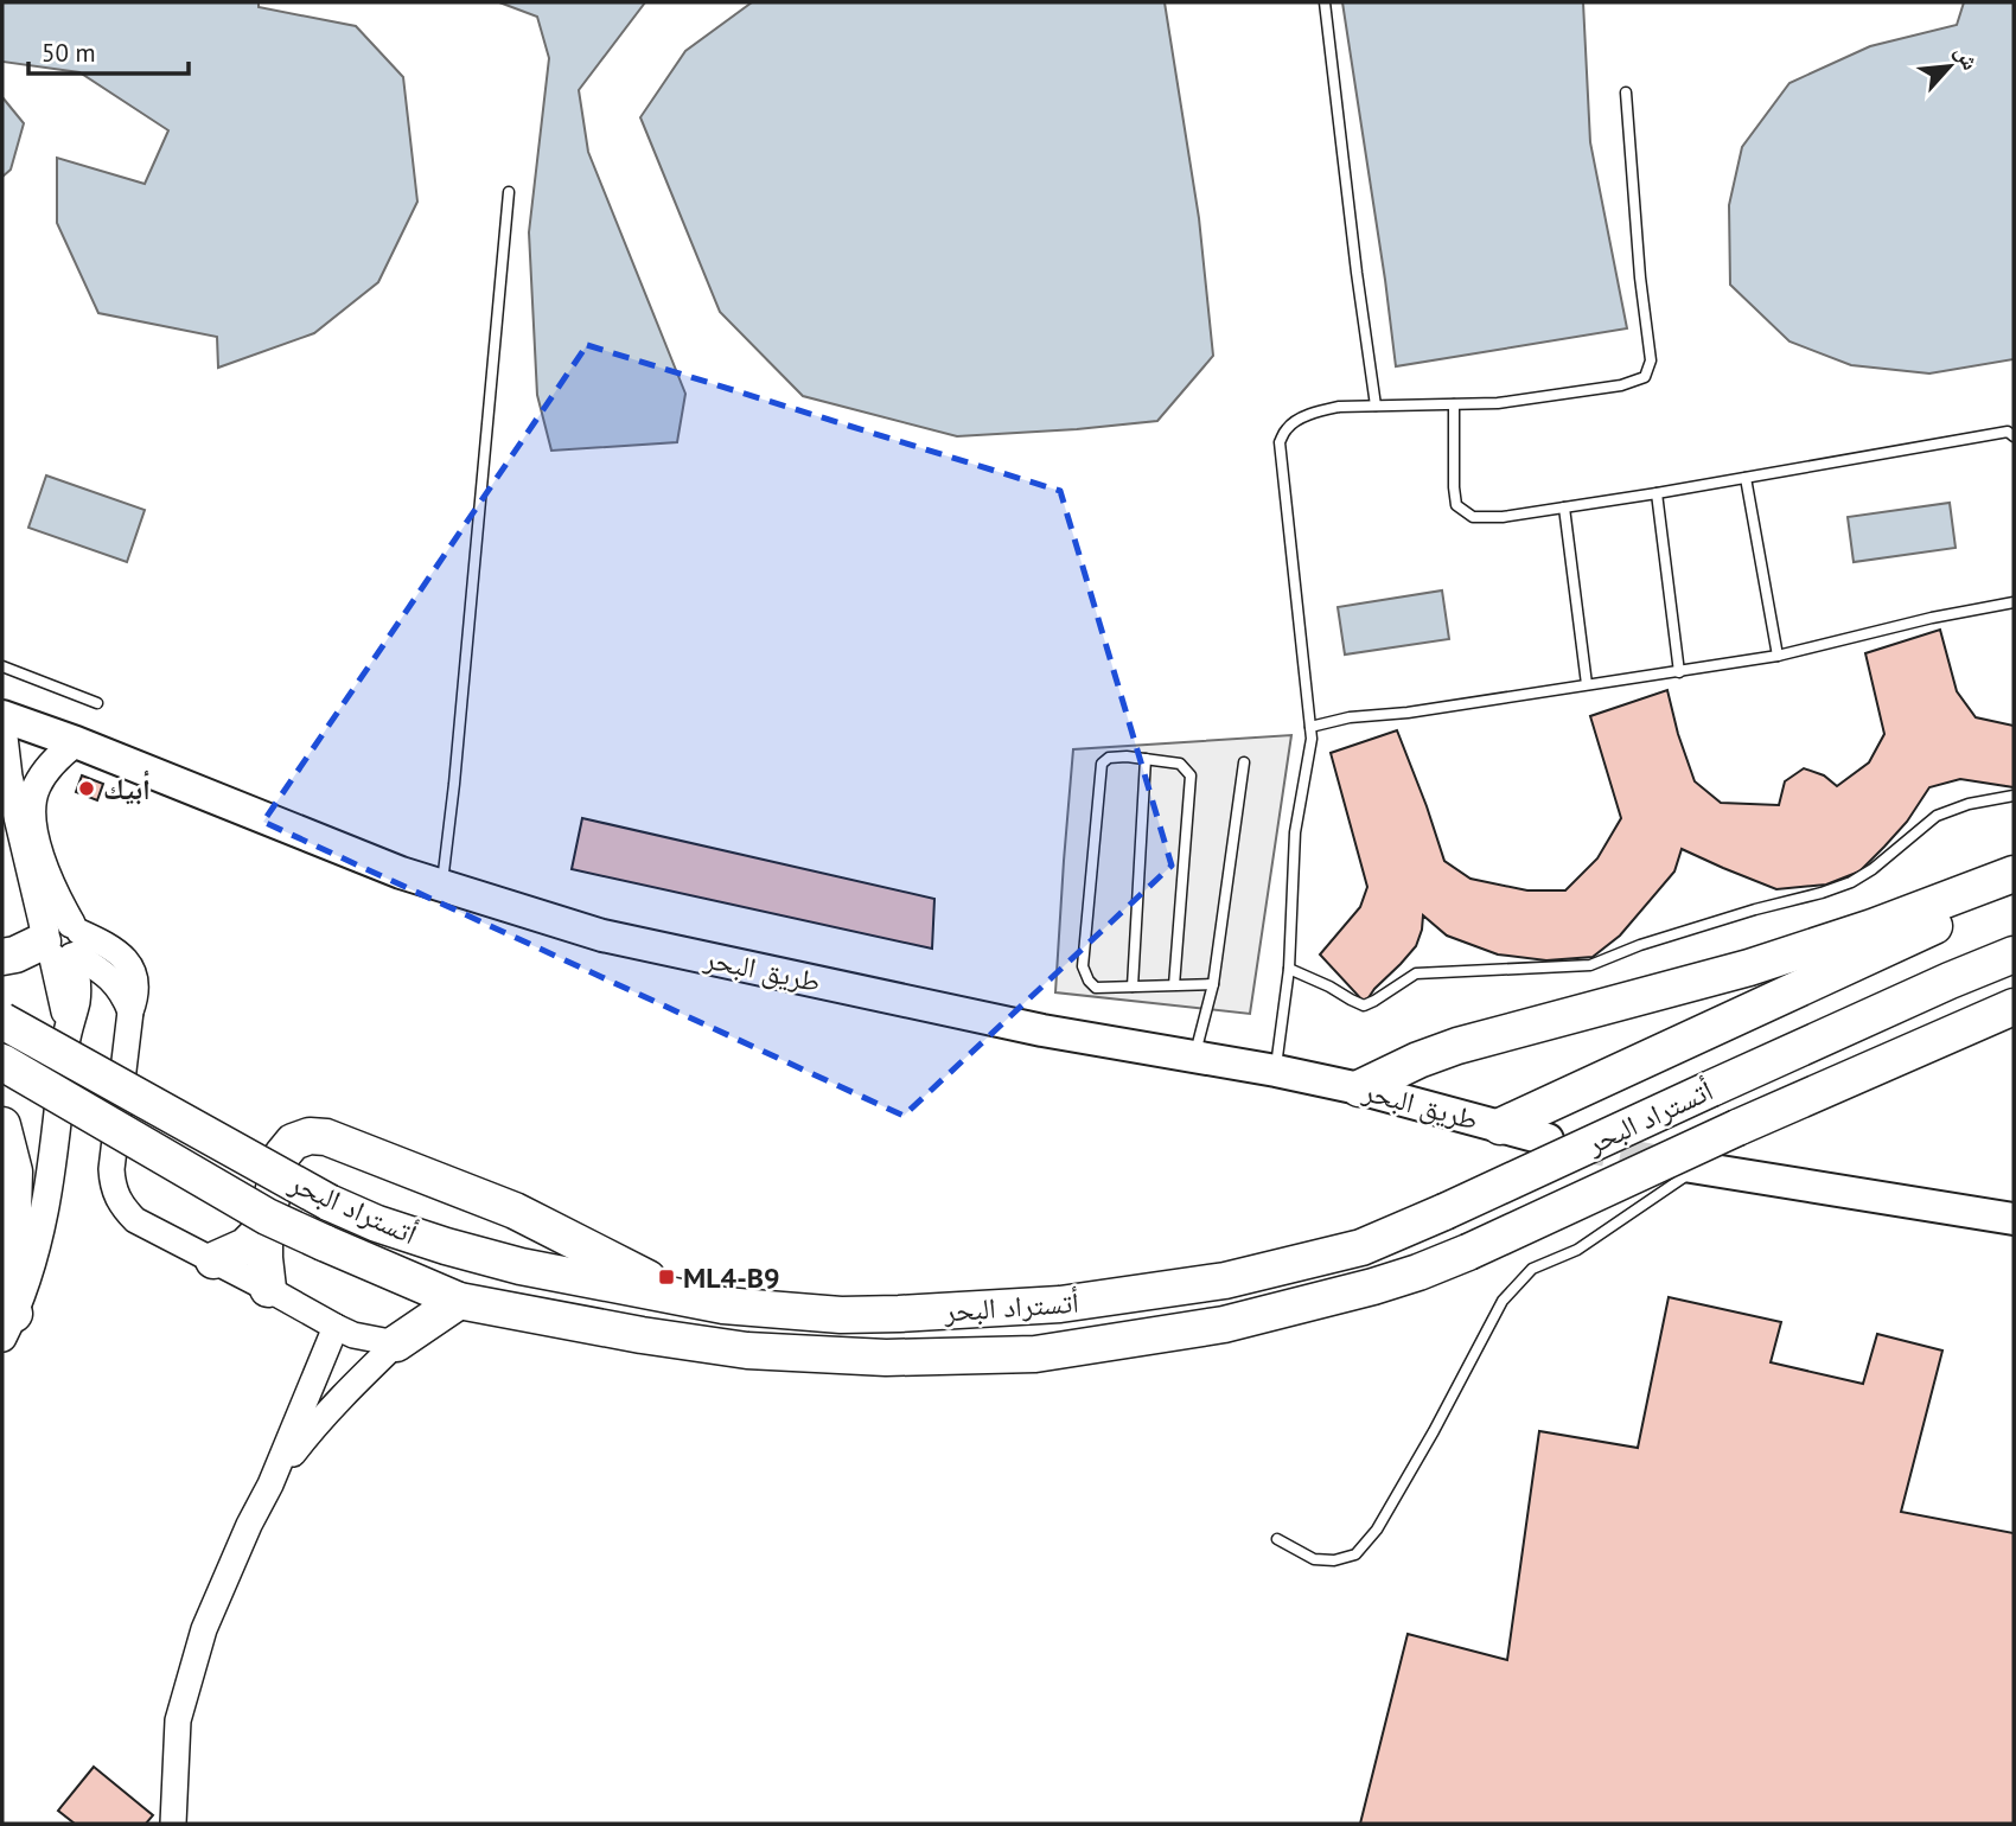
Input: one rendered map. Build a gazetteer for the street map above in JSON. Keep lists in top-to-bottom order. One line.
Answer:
{"streets":{"highway":["أتستراد البحر"],"main road":["طريق البحر"]},"places":{"other":["أبيك"],"transit":["ML4-B9"]},"scale_bar":"50 m","north":"top right"}
